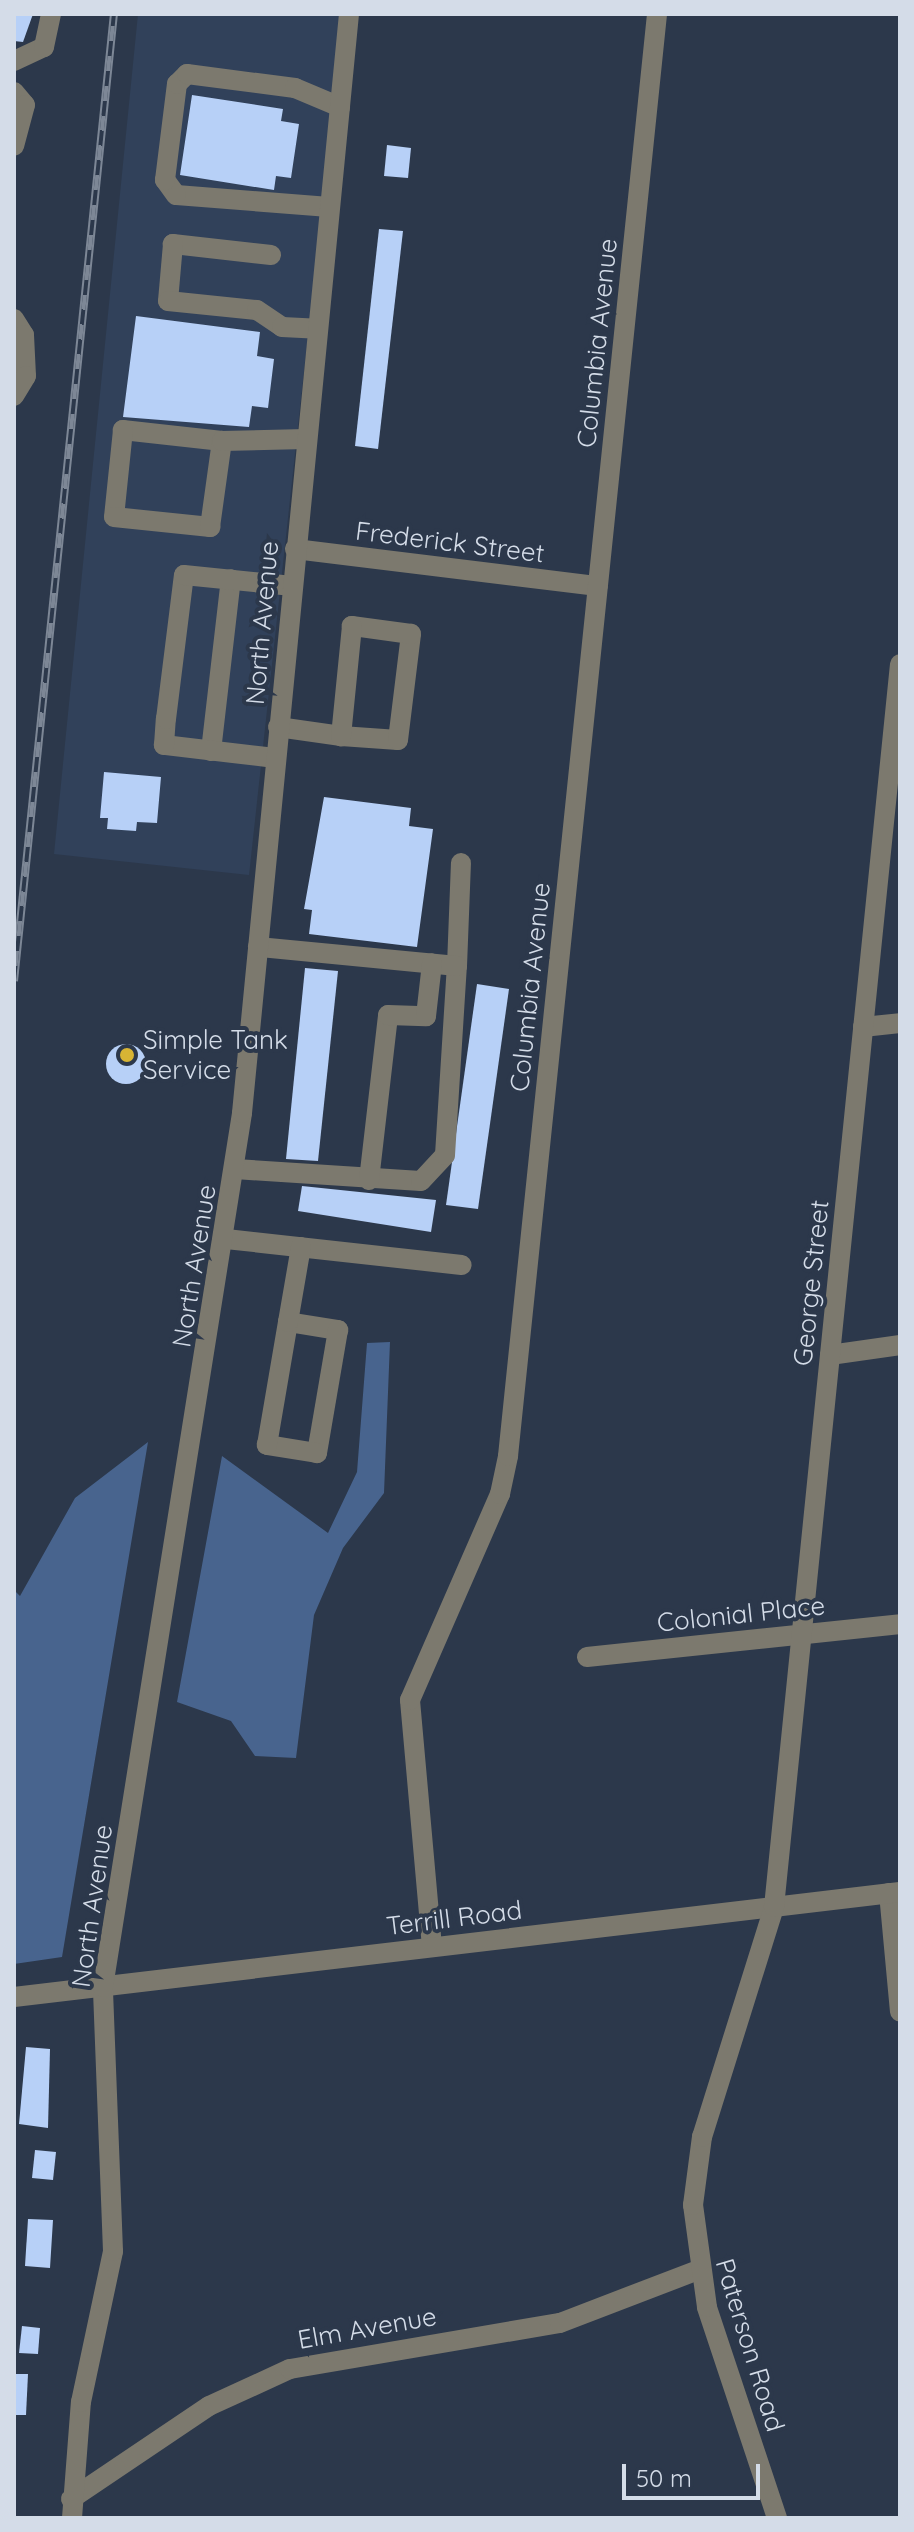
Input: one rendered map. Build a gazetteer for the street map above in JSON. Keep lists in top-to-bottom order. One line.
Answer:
{"streets":{"street":["Columbia Avenue","Frederick Street","North Avenue","George Street","Colonial Place","Terrill Road","Elm Avenue","Paterson Road"]},"crossings":[["Columbia Avenue","Frederick Street"],["Columbia Avenue","Terrill Road"],["Frederick Street","North Avenue"],["North Avenue","Terrill Road"],["North Avenue","Elm Avenue"],["George Street","Colonial Place"],["George Street","Terrill Road"],["George Street","Paterson Road"],["Terrill Road","Paterson Road"],["Elm Avenue","Paterson Road"]],"places":["Simple Tank Service"],"scale_bar":"50 m"}
